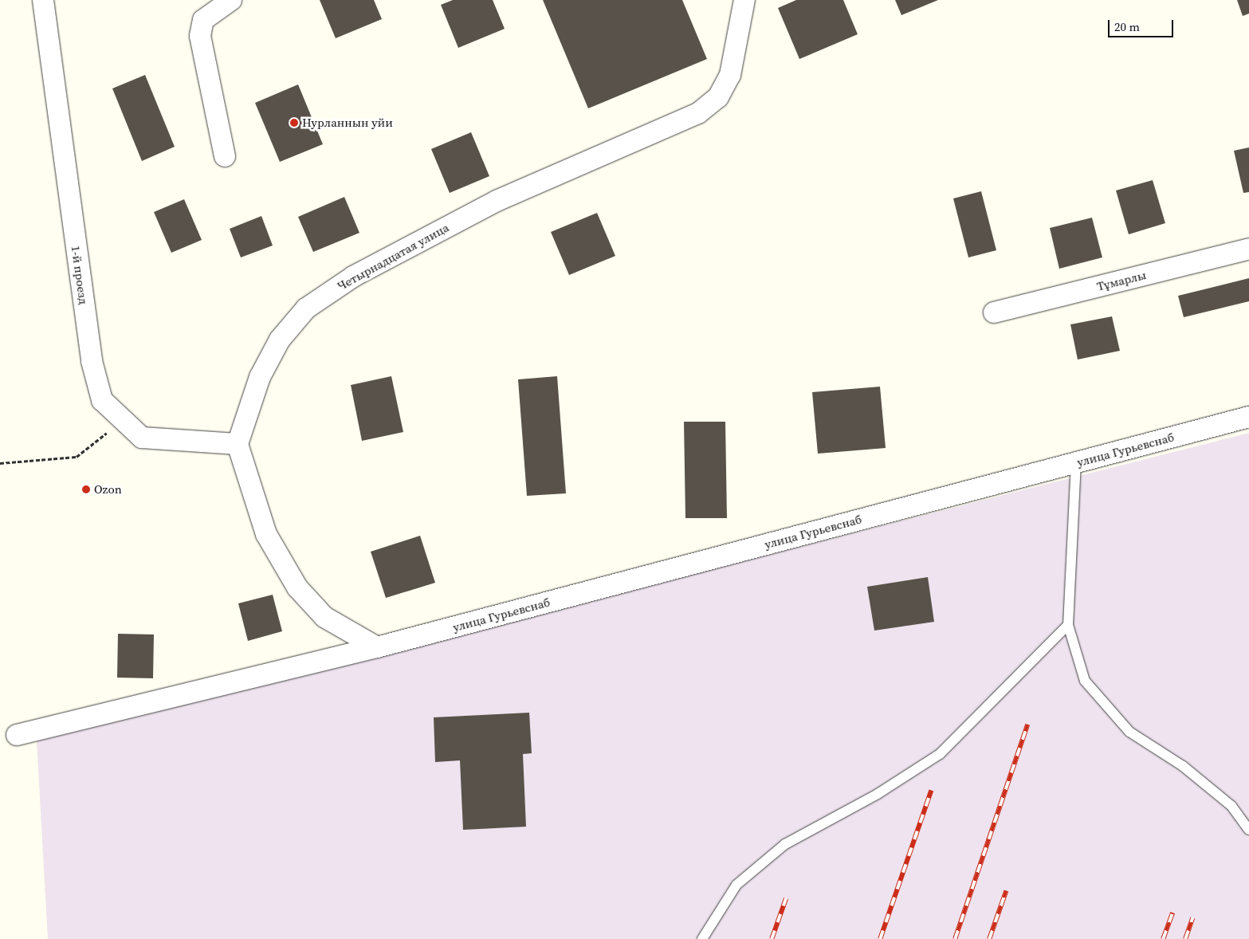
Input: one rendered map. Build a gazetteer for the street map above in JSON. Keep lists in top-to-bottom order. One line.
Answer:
{"streets":{"street":["Четырнадцатая улица","1-й проезд","Тұмарлы","улица Гурьевснаб"]},"crossings":[["Четырнадцатая улица","1-й проезд"]],"places":["Нурланнын уйи","Ozon"],"scale_bar":"20 m"}
